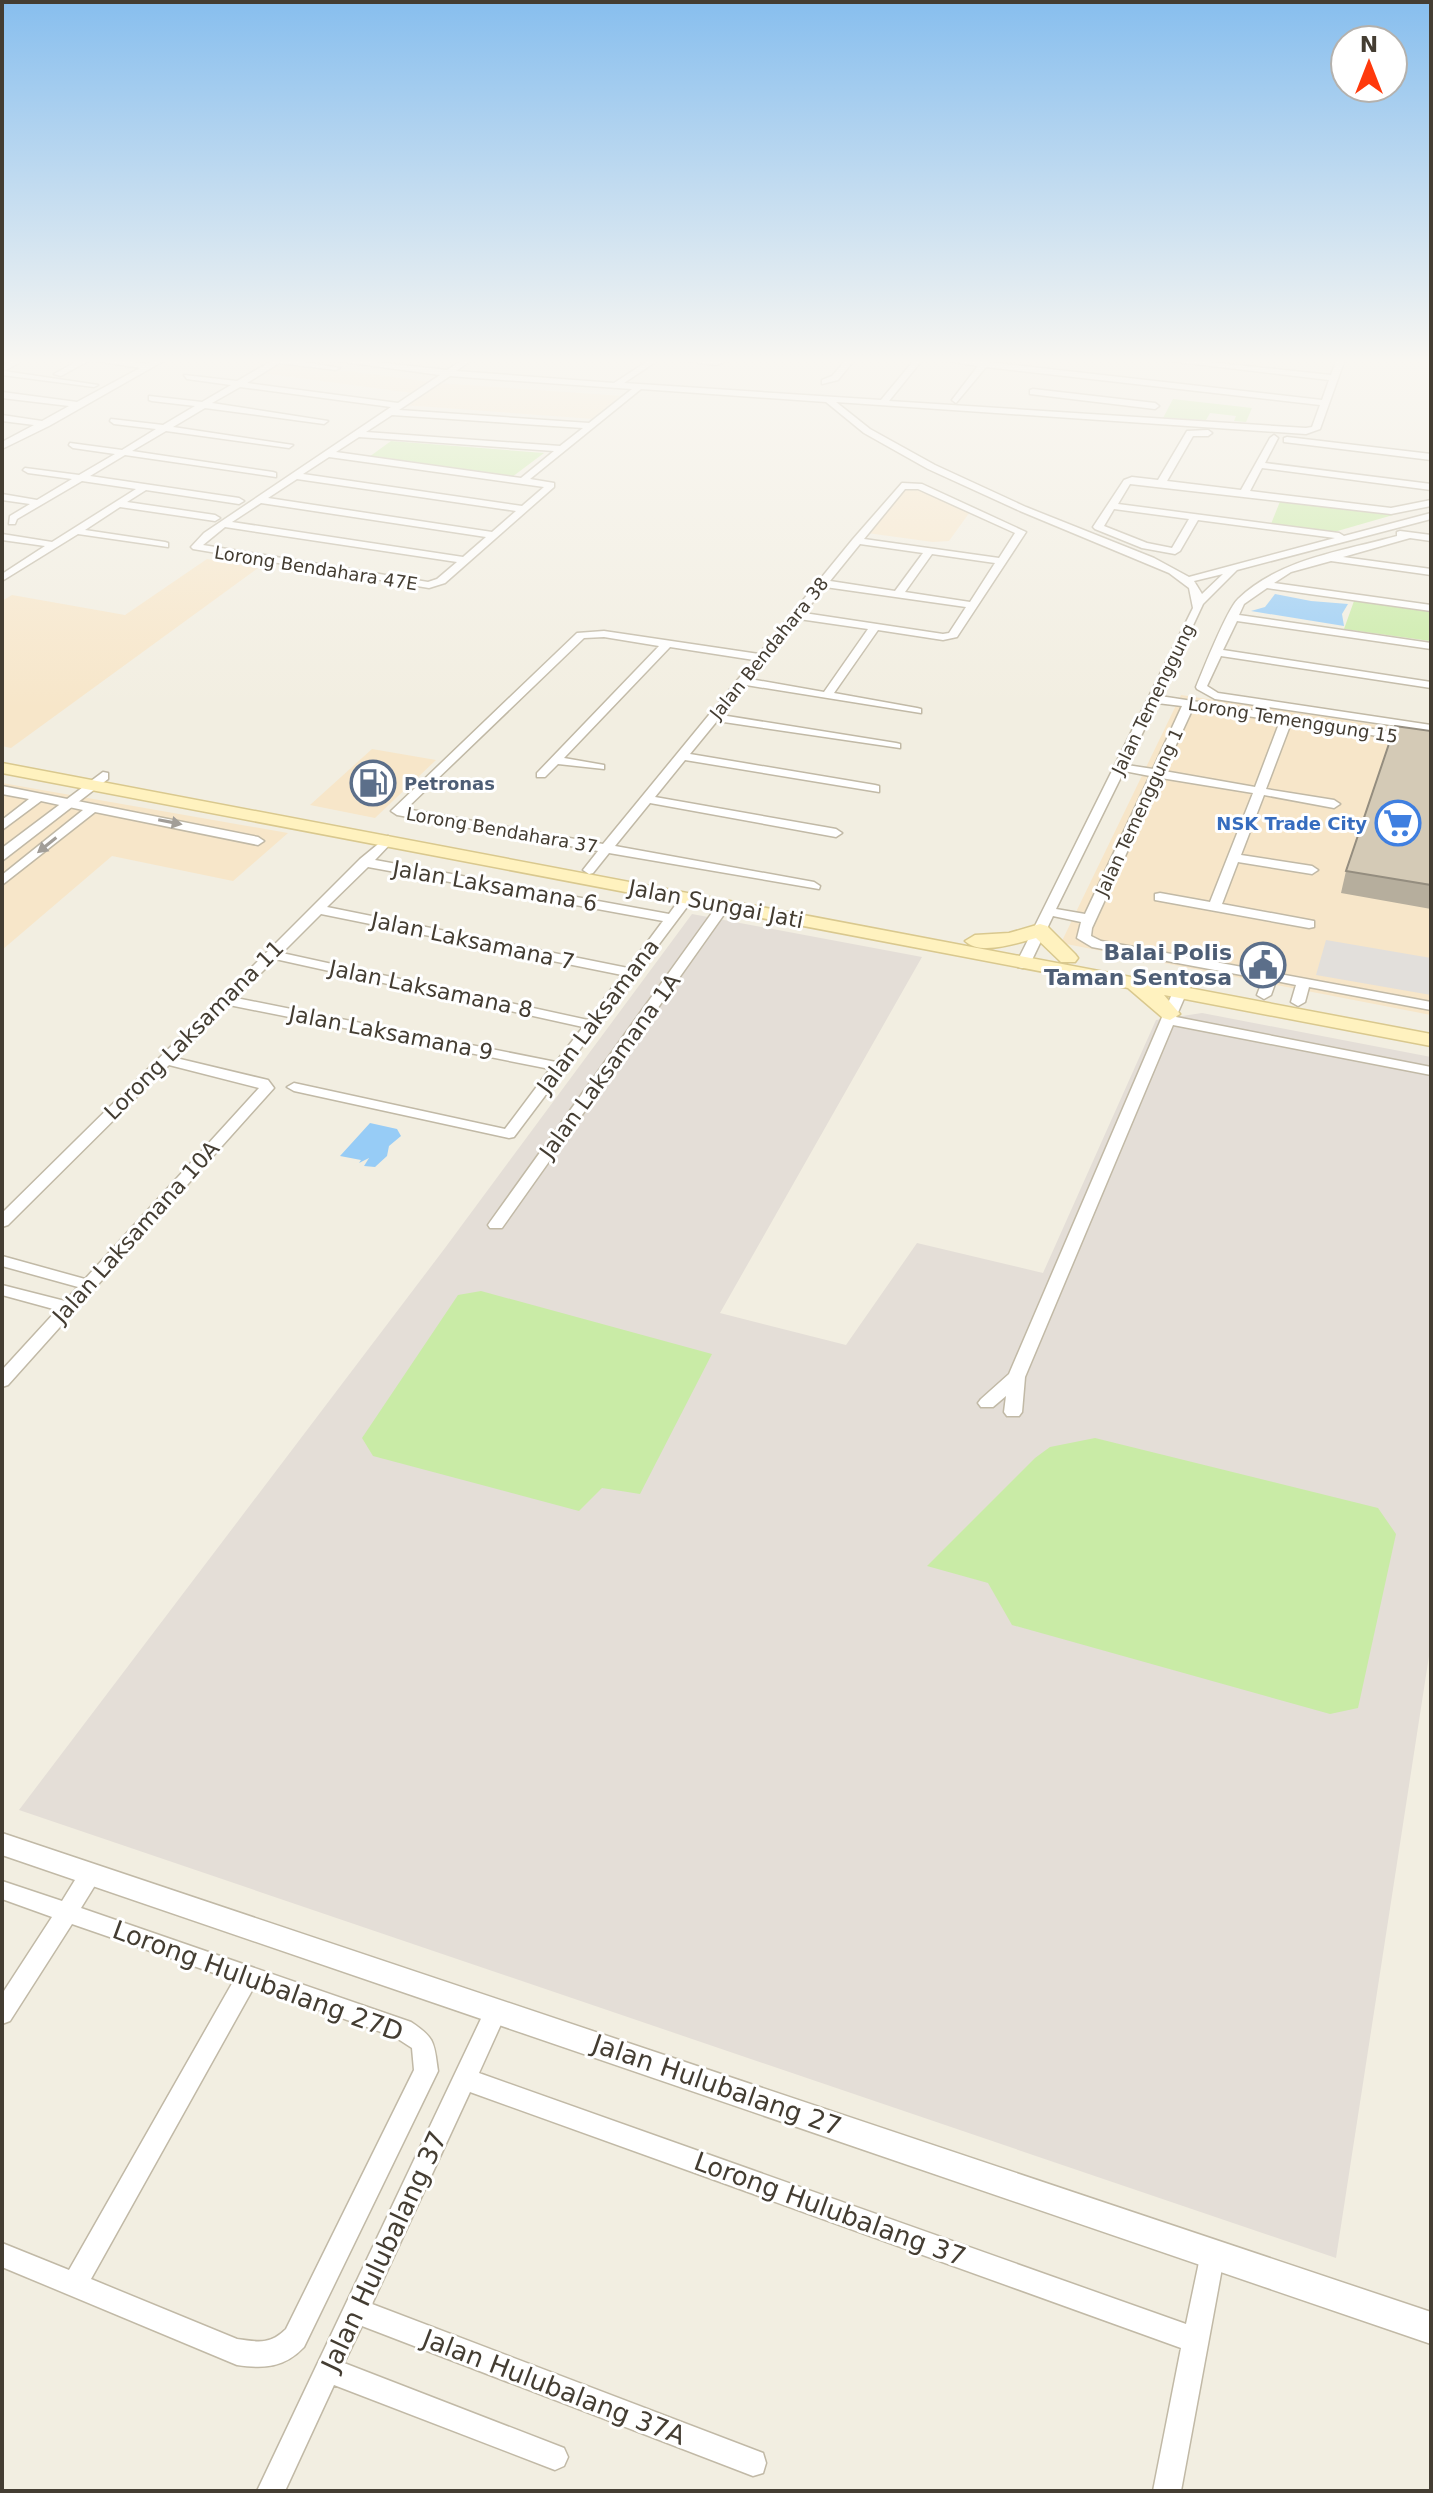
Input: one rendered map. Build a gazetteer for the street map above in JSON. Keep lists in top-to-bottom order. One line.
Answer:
{"streets":{"main road":["Jalan Sungai Jati"],"street":["Lorong Bendahara 47E","Jalan Bendahara 38","Jalan Temenggung","Lorong Temenggung 15","Jalan Temenggung 1","Lorong Bendahara 37","Jalan Laksamana 6","Jalan Laksamana 7","Jalan Laksamana 8","Jalan Laksamana","Lorong Laksamana 11","Jalan Laksamana 9","Jalan Laksamana 1A","Jalan Laksamana 10A","Lorong Hulubalang 27D","Jalan Hulubalang 27","Lorong Hulubalang 37","Jalan Hulubalang 37","Jalan Hulubalang 37A"]},"crossings":[["Jalan Bendahara 38","Lorong Bendahara 37"],["Jalan Bendahara 38","Jalan Sungai Jati"],["Jalan Temenggung","Lorong Temenggung 15"],["Jalan Temenggung","Jalan Temenggung 1"],["Jalan Temenggung","Jalan Sungai Jati"],["Lorong Temenggung 15","Jalan Temenggung 1"],["Jalan Temenggung 1","Jalan Sungai Jati"],["Jalan Laksamana 6","Jalan Laksamana"],["Jalan Laksamana 6","Lorong Laksamana 11"],["Jalan Sungai Jati","Jalan Laksamana"],["Jalan Sungai Jati","Lorong Laksamana 11"],["Jalan Sungai Jati","Jalan Laksamana 1A"],["Jalan Laksamana 7","Jalan Laksamana"],["Jalan Laksamana 7","Lorong Laksamana 11"],["Jalan Laksamana 8","Jalan Laksamana"],["Jalan Laksamana 8","Lorong Laksamana 11"],["Jalan Laksamana","Jalan Laksamana 9"],["Lorong Laksamana 11","Jalan Laksamana 9"],["Lorong Laksamana 11","Jalan Laksamana 10A"],["Jalan Hulubalang 27","Jalan Hulubalang 37"],["Lorong Hulubalang 37","Jalan Hulubalang 37"],["Jalan Hulubalang 37","Jalan Hulubalang 37A"]],"places":{"fuel station":["Petronas"],"supermarket":["NSK Trade City"],"public building":["Balai Polis Taman Sentosa"]},"north":"top"}
